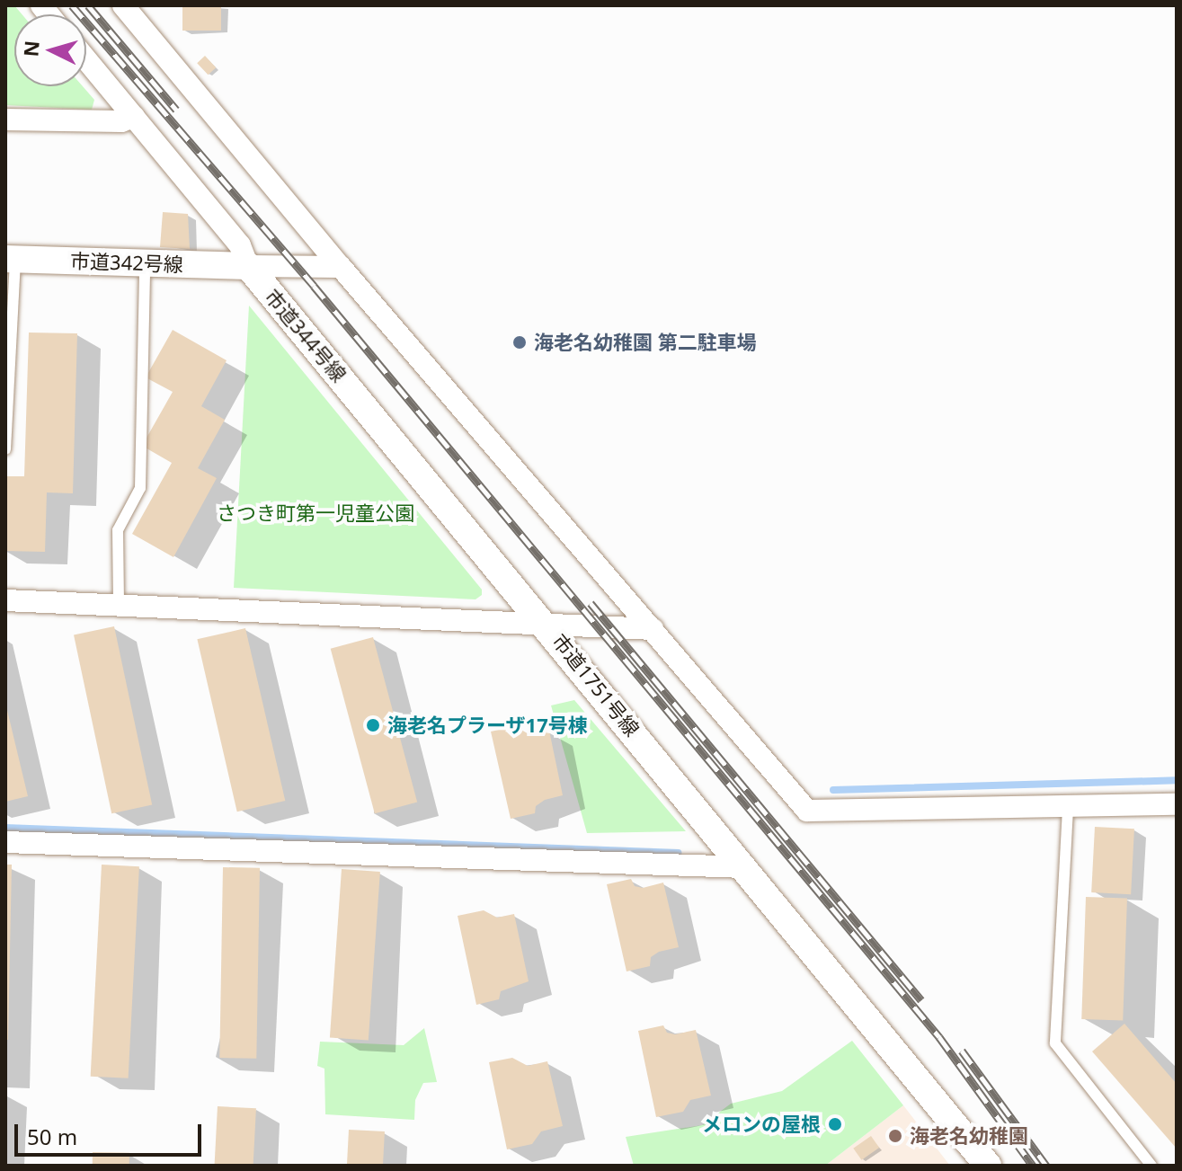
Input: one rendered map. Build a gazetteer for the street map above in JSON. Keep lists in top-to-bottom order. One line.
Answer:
{"streets":{"street":["市道342号線","市道344号線","市道1751号線"]},"crossings":[["市道342号線","市道344号線"],["市道344号線","市道1751号線"]],"parks":["さつき町第一児童公園"],"places":["海老名幼稚園 第二駐車場","海老名プラーザ17号棟","メロンの屋根","海老名幼稚園"],"scale_bar":"50 m","north":"left"}
